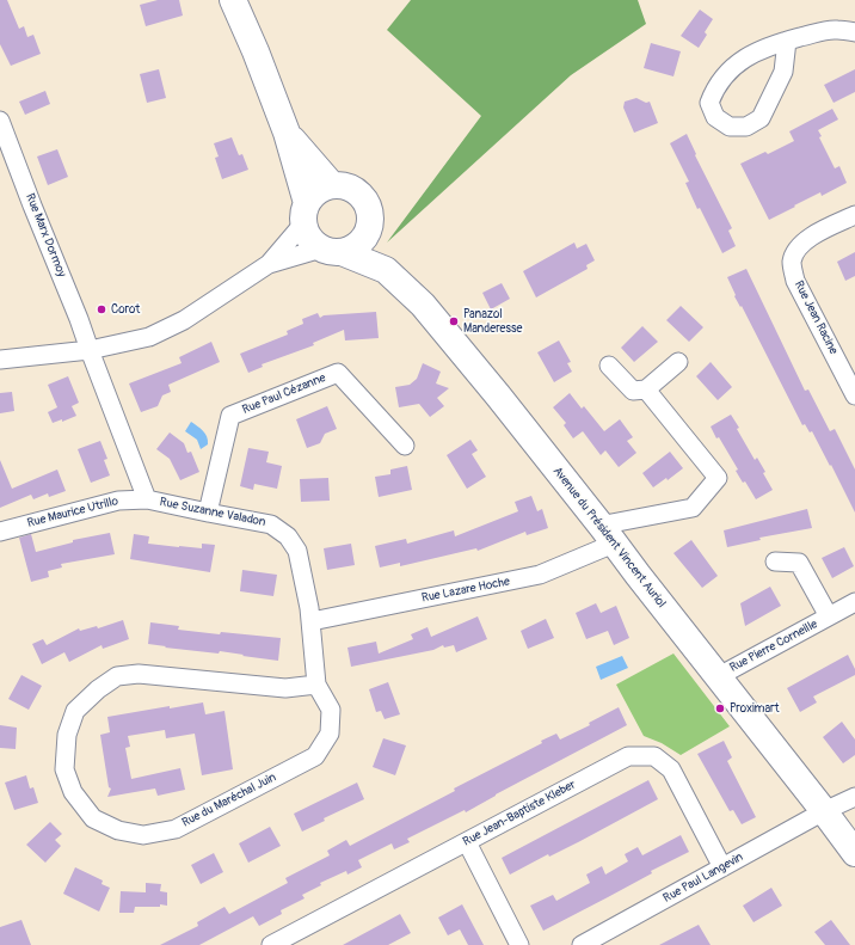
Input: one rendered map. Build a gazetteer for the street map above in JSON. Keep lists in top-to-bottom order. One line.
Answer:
{"streets":{"street":["Rue Marx Dormoy","Rue Jean Racine","Rue Paul Cézanne","Rue Maurice Utrillo","Rue Suzanne Valadon","Avenue du Président Vincent Auriol","Rue Lazare Hoche","Rue Pierre Corneille","Rue du Maréchal Juin","Rue Jean-Baptiste Kleber","Rue Paul Langevin"]},"crossings":[["Rue Marx Dormoy","Rue Suzanne Valadon"],["Rue Paul Cézanne","Rue Suzanne Valadon"],["Rue Maurice Utrillo","Rue Suzanne Valadon"],["Rue Suzanne Valadon","Rue Lazare Hoche"],["Rue Suzanne Valadon","Rue du Maréchal Juin"],["Avenue du Président Vincent Auriol","Rue Lazare Hoche"],["Avenue du Président Vincent Auriol","Rue Pierre Corneille"],["Avenue du Président Vincent Auriol","Rue Paul Langevin"],["Rue Lazare Hoche","Rue du Maréchal Juin"],["Rue Jean-Baptiste Kleber","Rue Paul Langevin"]],"places":["Corot","Panazol Manderesse","Proximart"]}
